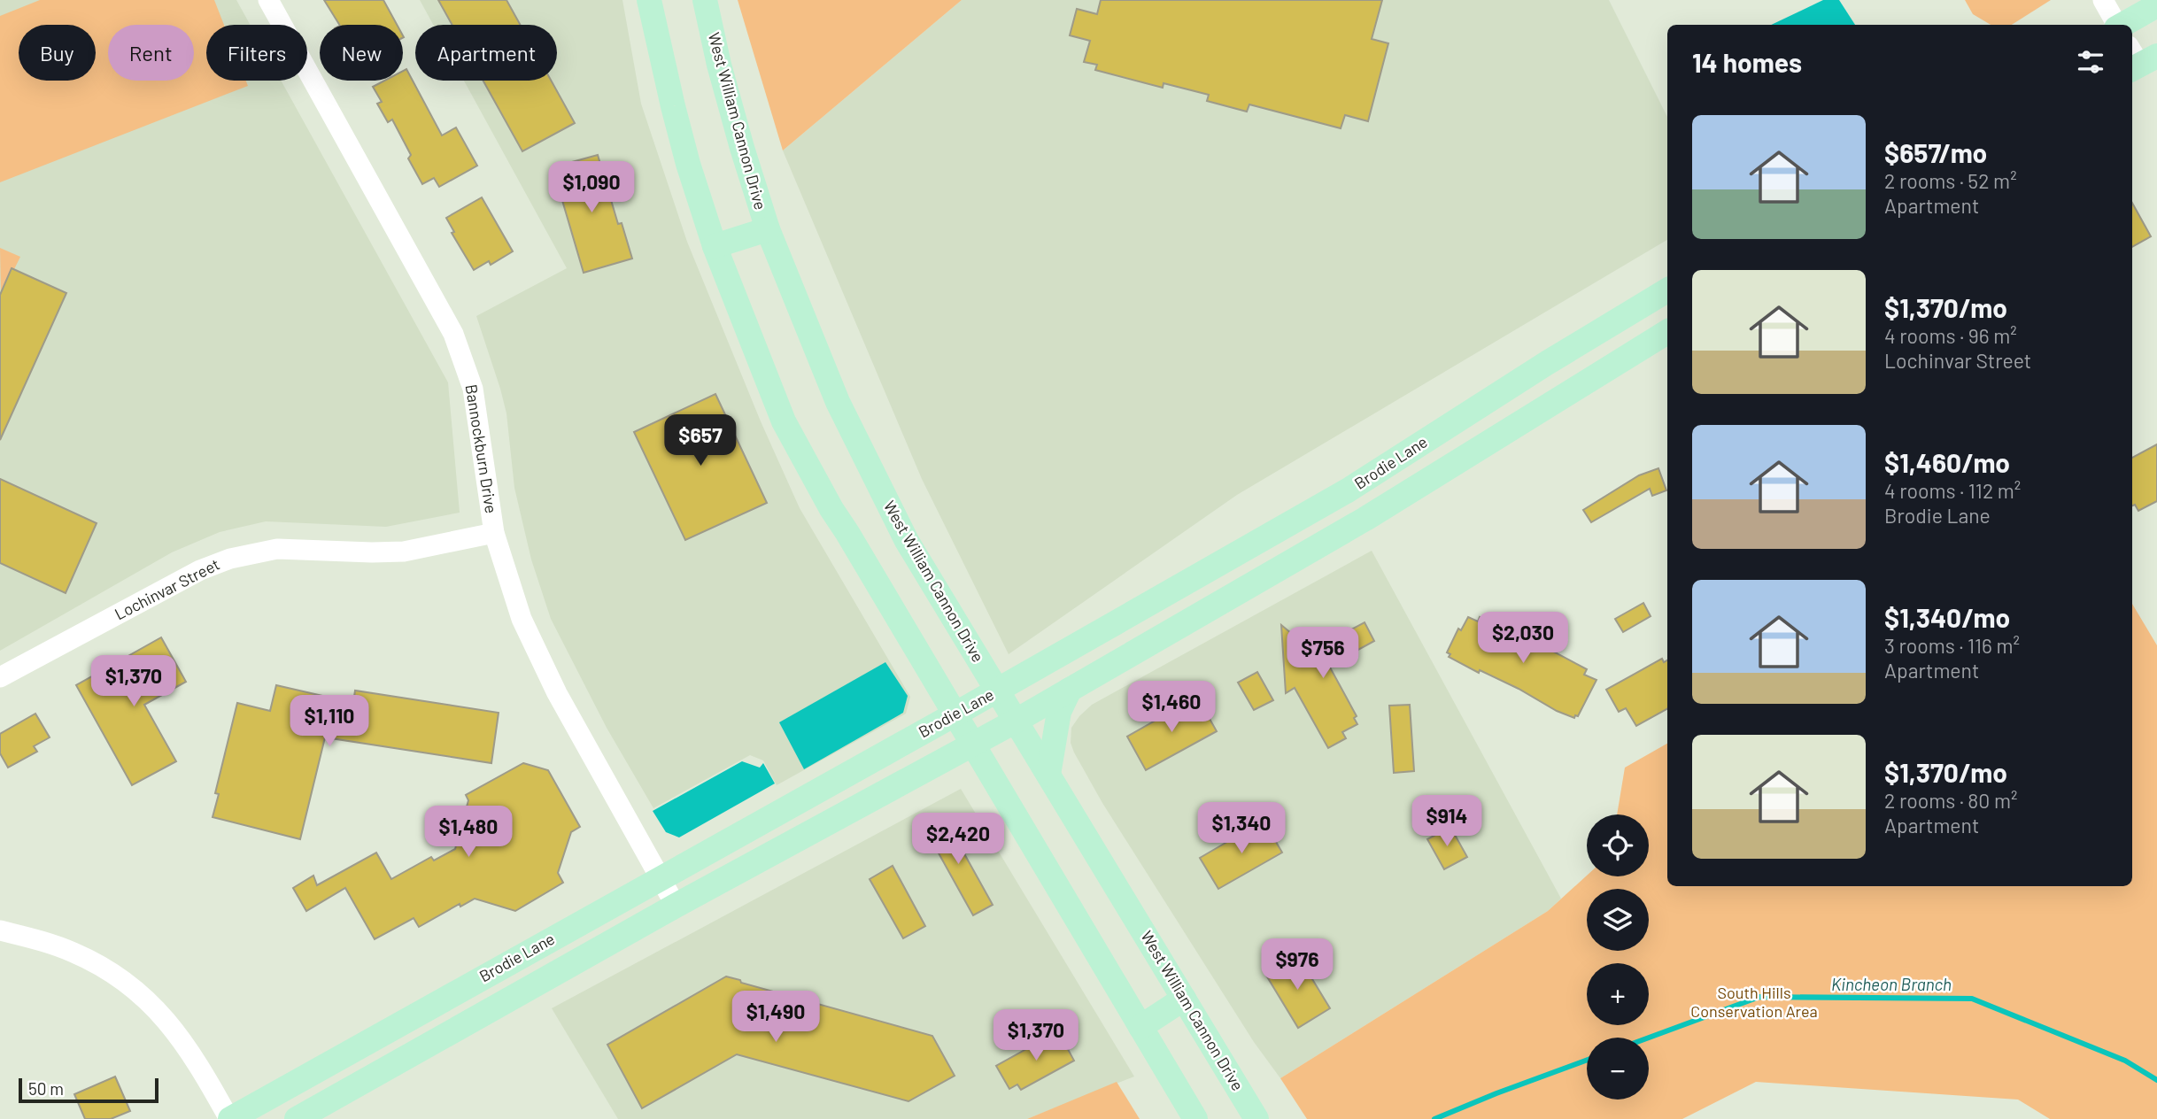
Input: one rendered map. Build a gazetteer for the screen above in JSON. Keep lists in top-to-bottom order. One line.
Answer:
{"streets":{"main road":["West William Cannon Drive","Brodie Lane"],"street":["Bannockburn Drive","Lochinvar Street"]},"crossings":[["West William Cannon Drive","Brodie Lane"],["Bannockburn Drive","Brodie Lane"],["Bannockburn Drive","Lochinvar Street"]],"water":["Kincheon Branch"],"parks":["South Hills Conservation Area"],"scale_bar":"50 m","page":{"chip":["Buy","Rent","Filters","New","Apartment"],"heading":"14 homes","list":[{"name":"$657/mo","note":"2 rooms · 52 m² · Apartment"},{"name":"$1,370/mo","note":"4 rooms · 96 m² · Lochinvar Street"},{"name":"$1,460/mo","note":"4 rooms · 112 m² · Brodie Lane"},{"name":"$1,340/mo","note":"3 rooms · 116 m² · Apartment"},{"name":"$1,370/mo","note":"2 rooms · 80 m² · Apartment"}],"price":["$1,090","$657","$2,030","$756","$1,370","$1,460","$1,110","$914","$1,340","$1,480","$2,420","$976","$1,490","$1,370"],"map_buttons":["+","−"],"scale":"50 m"}}
